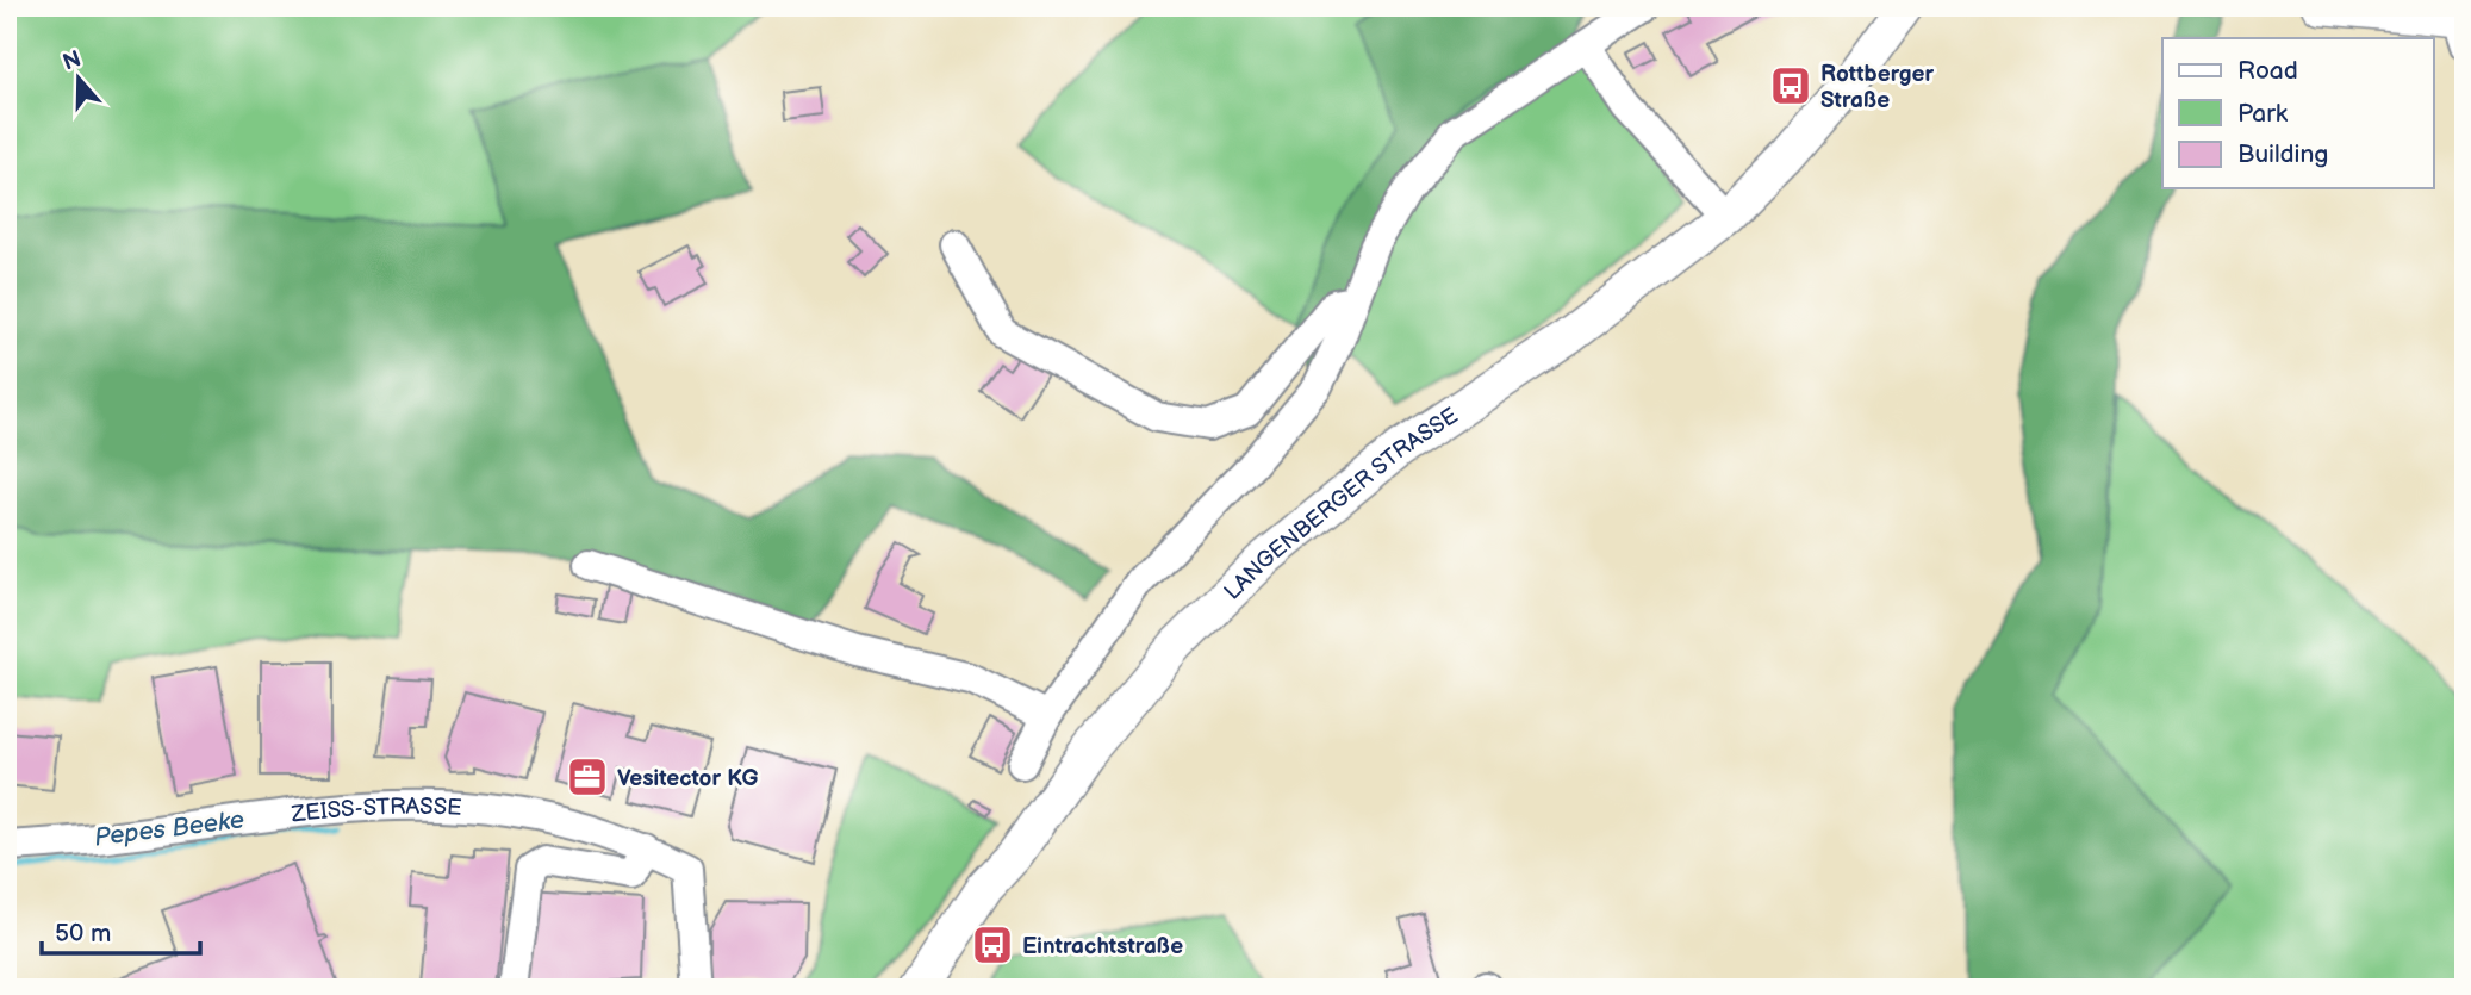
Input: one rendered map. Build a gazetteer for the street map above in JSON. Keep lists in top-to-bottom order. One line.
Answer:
{"streets":{"main road":["LANGENBERGER STRASSE"],"street":["ZEISS-STRASSE"]},"water":["Pepes Beeke"],"places":{"bus stop":["Rottberger Straße","Eintrachtstraße"],"office":["Vesitector KG"]},"legend":["Road","Park","Building"],"scale_bar":"50 m","north":"top"}
